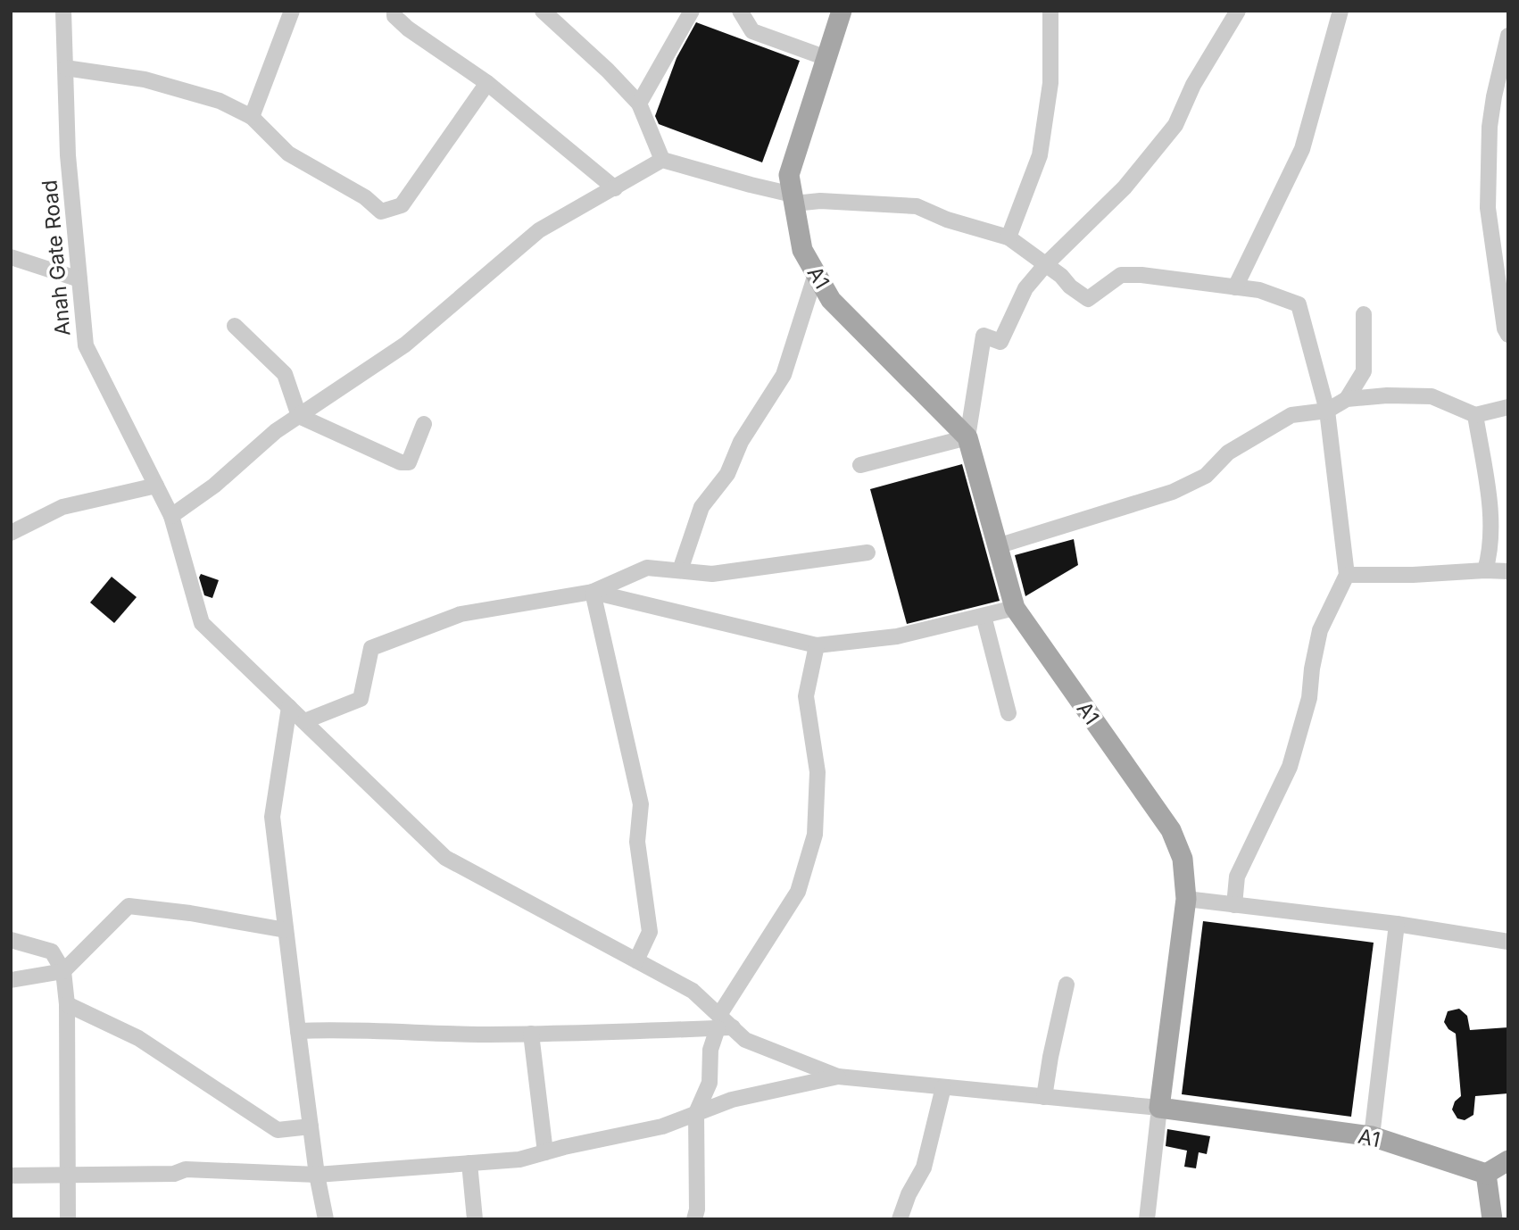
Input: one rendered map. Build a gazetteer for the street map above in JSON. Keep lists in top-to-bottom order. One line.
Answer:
{"streets":{"main road":["A1"],"street":["Anah Gate Road"]}}
